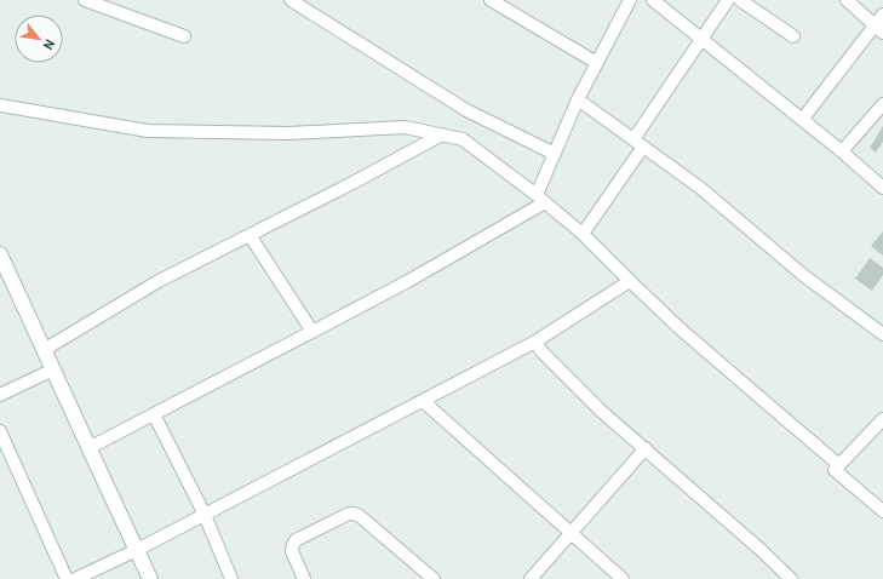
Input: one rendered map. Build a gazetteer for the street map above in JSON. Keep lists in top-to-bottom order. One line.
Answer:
{"north":"bottom right"}
